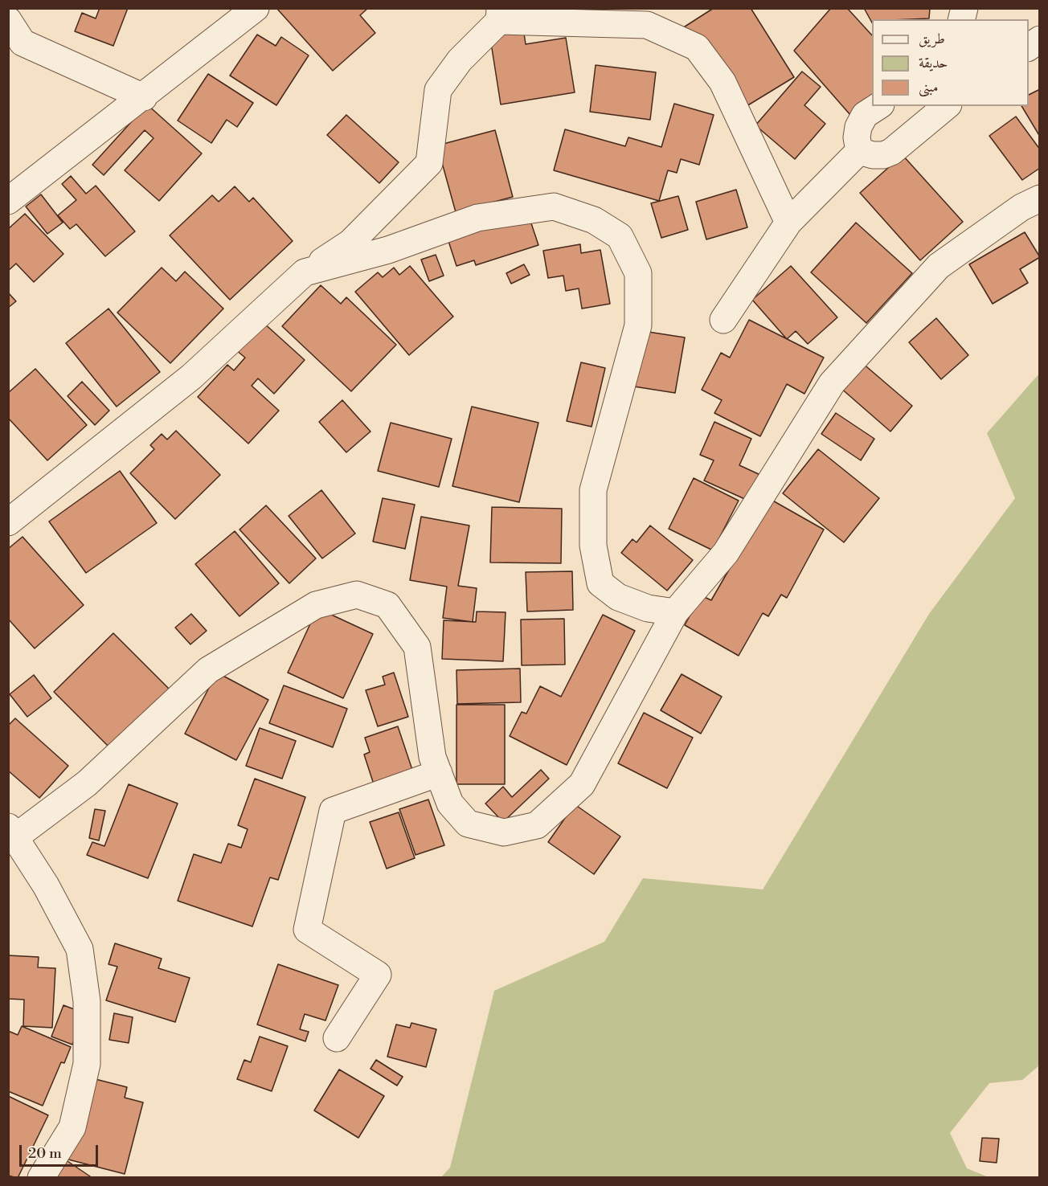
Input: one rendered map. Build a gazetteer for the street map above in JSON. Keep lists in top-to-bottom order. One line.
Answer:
{"legend":["طريق","حديقة","مبنى"],"scale_bar":"20 m"}
